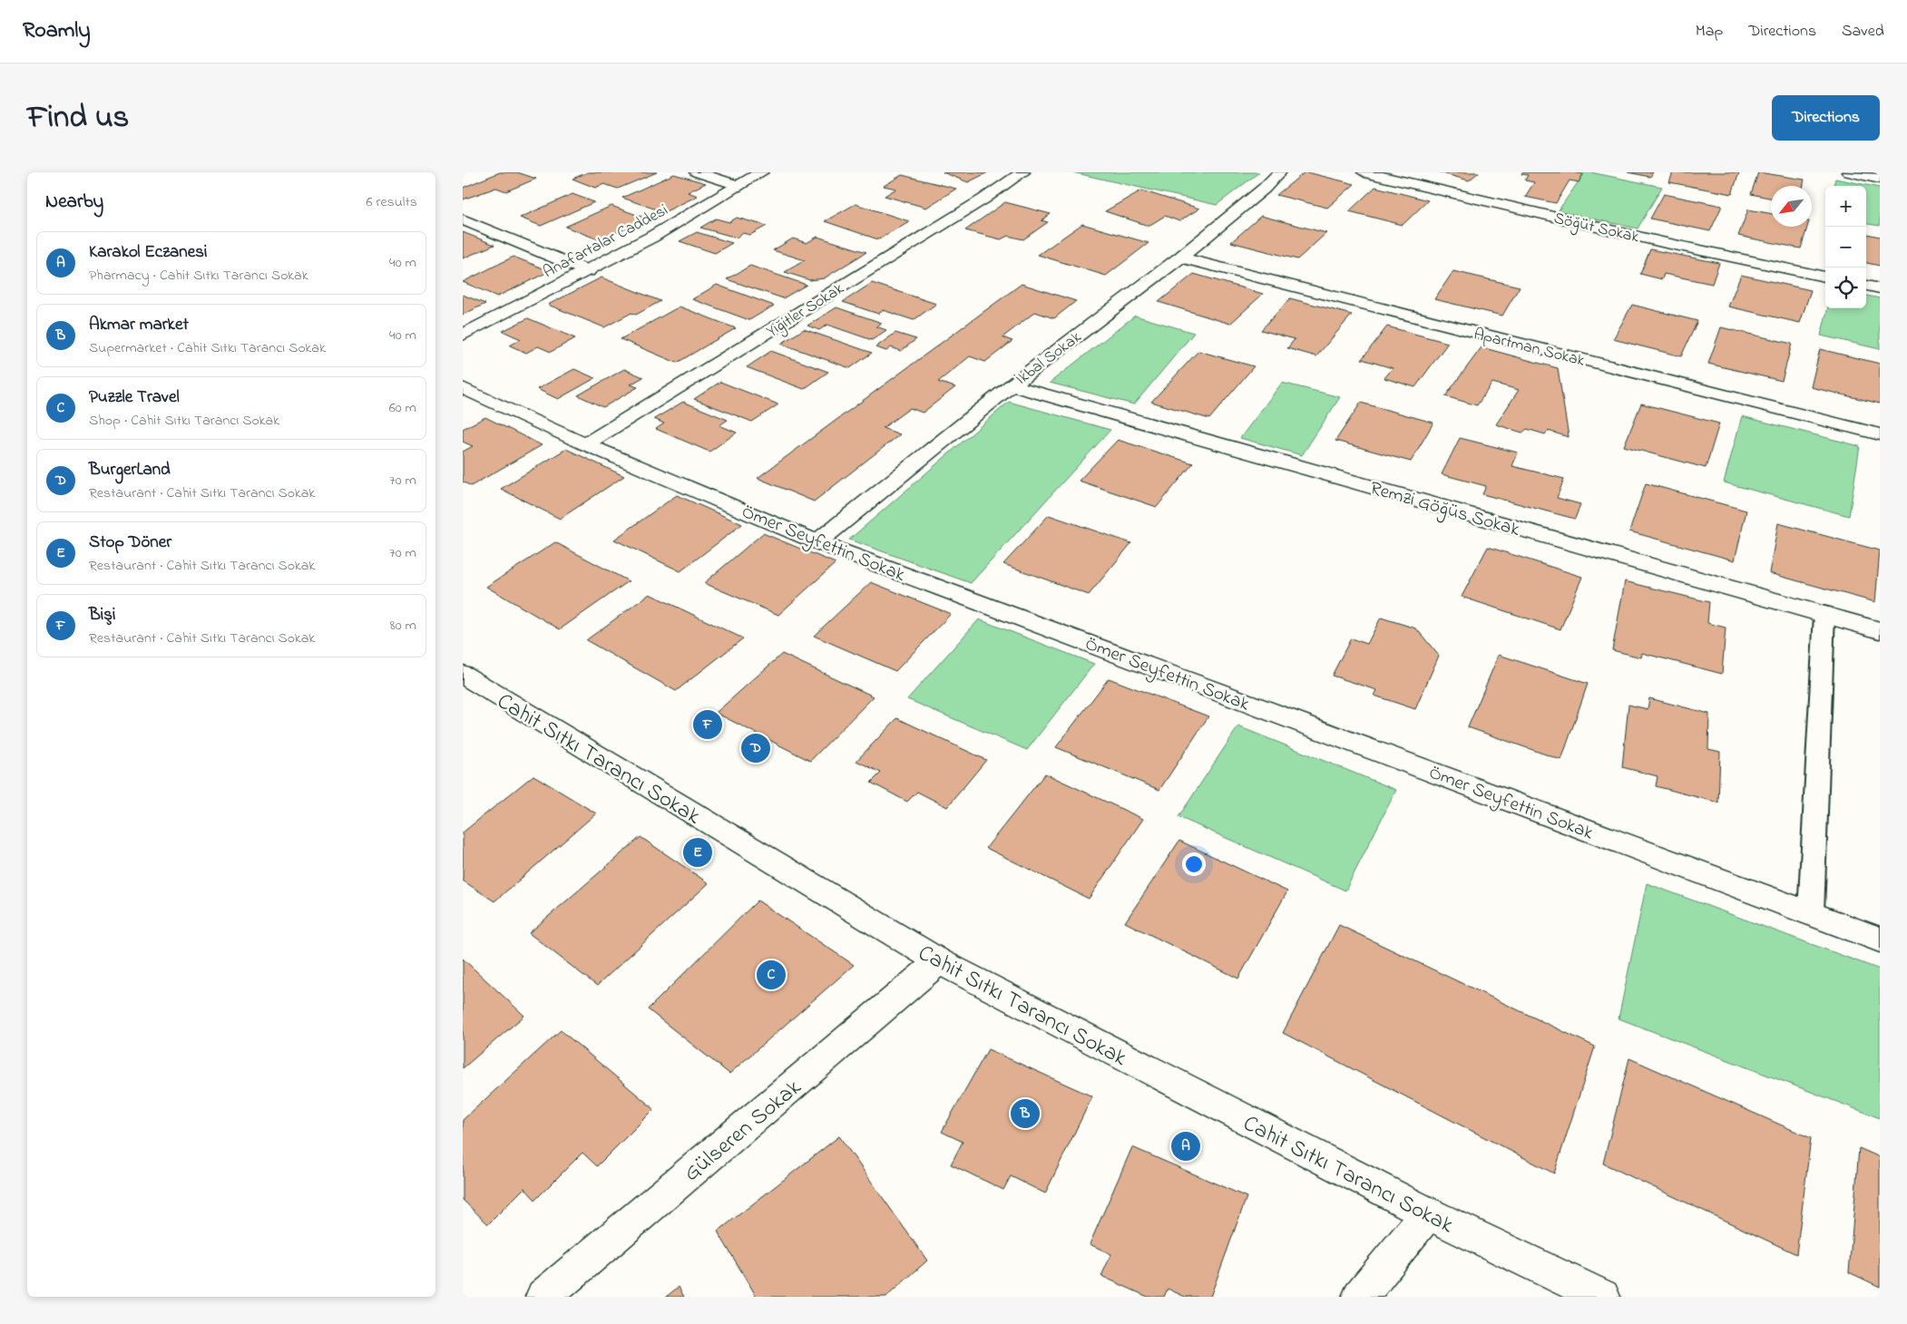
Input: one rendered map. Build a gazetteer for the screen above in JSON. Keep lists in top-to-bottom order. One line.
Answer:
{"streets":{"street":["Söğüt Sokak","Anafartalar Caddesi","Yiğitler Sokak","Apartman Sokak","İkbal Sokak","Remzi Göğüs Sokak","Ömer Seyfettin Sokak","Cahit Sıtkı Tarancı Sokak","Gülseren Sokak"]},"crossings":[["Yiğitler Sokak","Ömer Seyfettin Sokak"],["Apartman Sokak","İkbal Sokak"],["İkbal Sokak","Remzi Göğüs Sokak"],["İkbal Sokak","Ömer Seyfettin Sokak"],["Cahit Sıtkı Tarancı Sokak","Gülseren Sokak"]],"north":"bottom left","page":{"header":"Roamly","nav":["Map","Directions","Saved"],"title":"Find us","buttons":"Directions","heading":["Nearby","6 results"],"map_buttons":["+","−"],"list":[{"mark":"A","name":"Karakol Eczanesi","note":"Pharmacy · Cahit Sıtkı Tarancı Sokak","value":"40 m"},{"mark":"B","name":"Akmar market","note":"Supermarket · Cahit Sıtkı Tarancı Sokak","value":"40 m"},{"mark":"C","name":"Puzzle Travel","note":"Shop · Cahit Sıtkı Tarancı Sokak","value":"60 m"},{"mark":"D","name":"BurgerLand","note":"Restaurant · Cahit Sıtkı Tarancı Sokak","value":"70 m"},{"mark":"E","name":"Stop Döner","note":"Restaurant · Cahit Sıtkı Tarancı Sokak","value":"70 m"},{"mark":"F","name":"Bişi","note":"Restaurant · Cahit Sıtkı Tarancı Sokak","value":"80 m"}],"pins":["F","D","E","C","B","A"]}}
